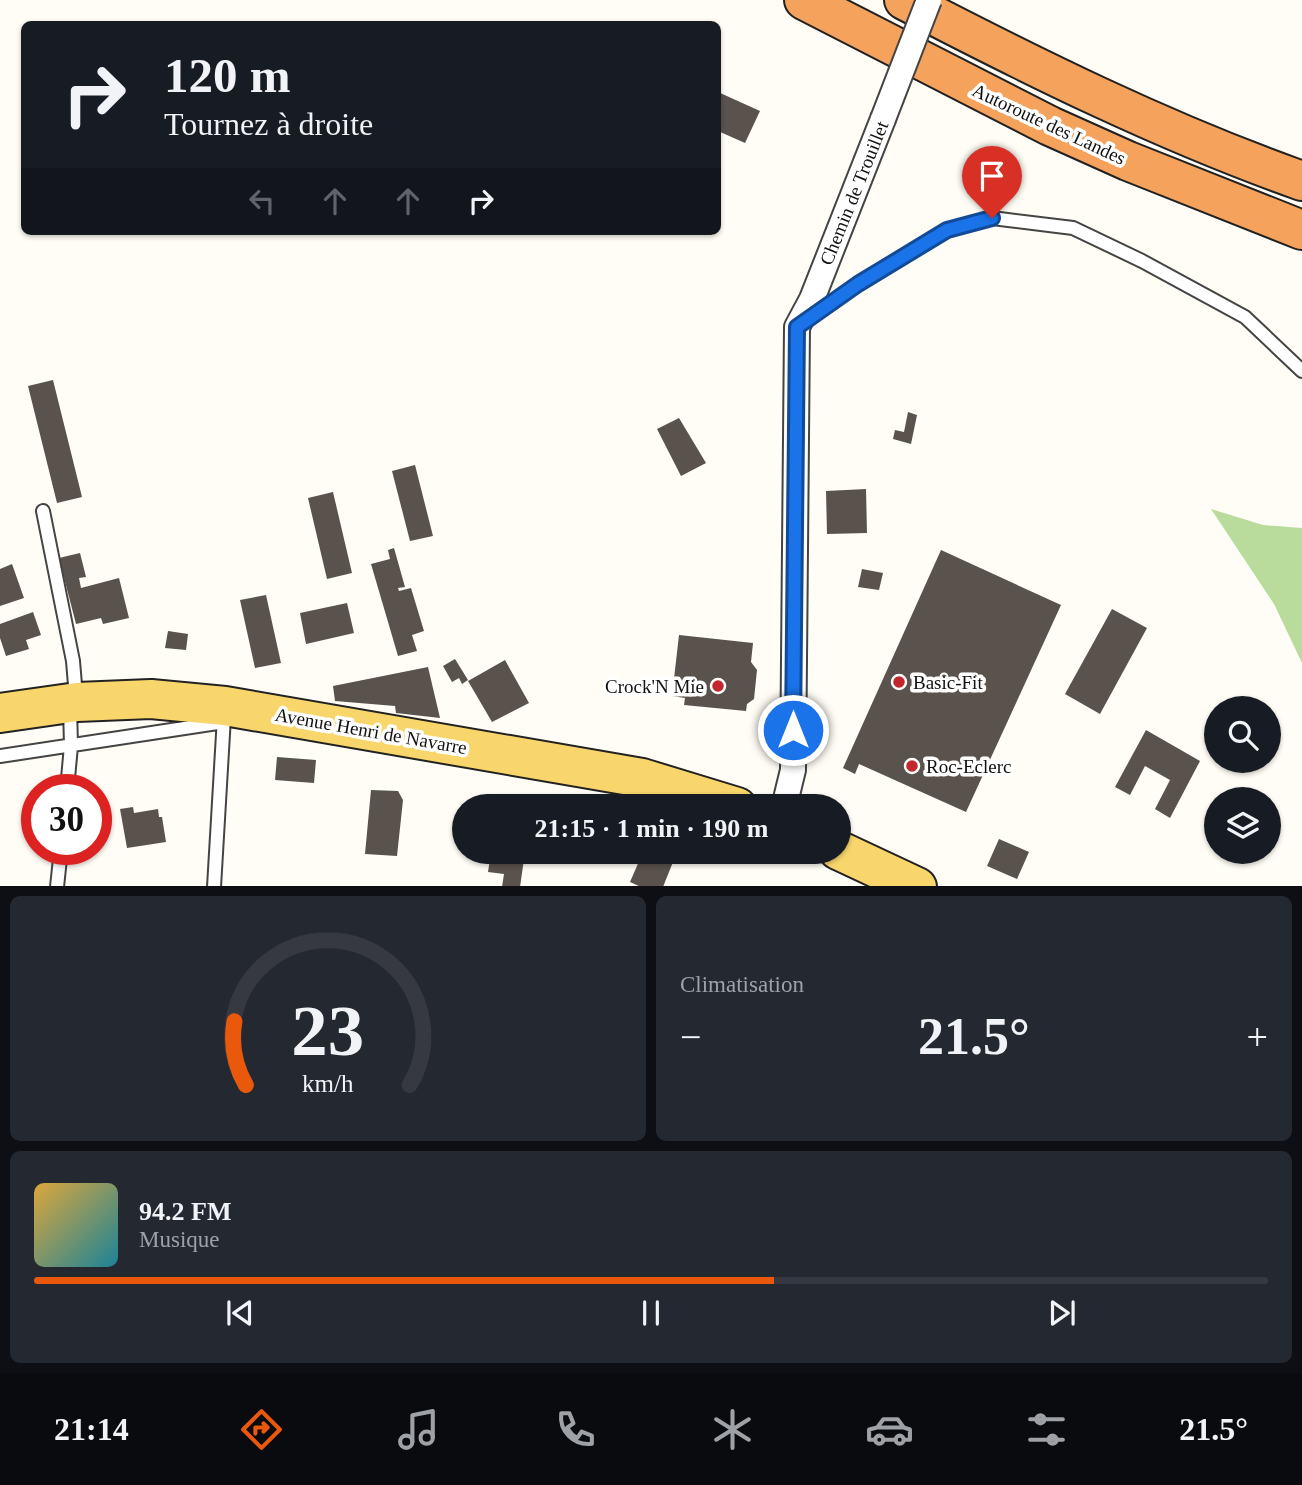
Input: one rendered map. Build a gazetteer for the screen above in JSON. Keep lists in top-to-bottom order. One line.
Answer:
{"streets":{"highway":["Autoroute des Landes"],"main road":["Avenue Henri de Navarre"],"street":["Chemin de Trouillet"]},"places":["Basic-Fit","Crock'N Mie","Roc-Eclerc"],"page":{"turn":["120 m","Tournez à droite"],"limit":"30","trip":"21:15 · 1 min · 190 m","tile":"Climatisation","heat":["−","21.5°","+"],"song":["94.2 FM","Musique"],"tabs":["21:14","21.5°"],"gauge":["23","km/h"]}}
